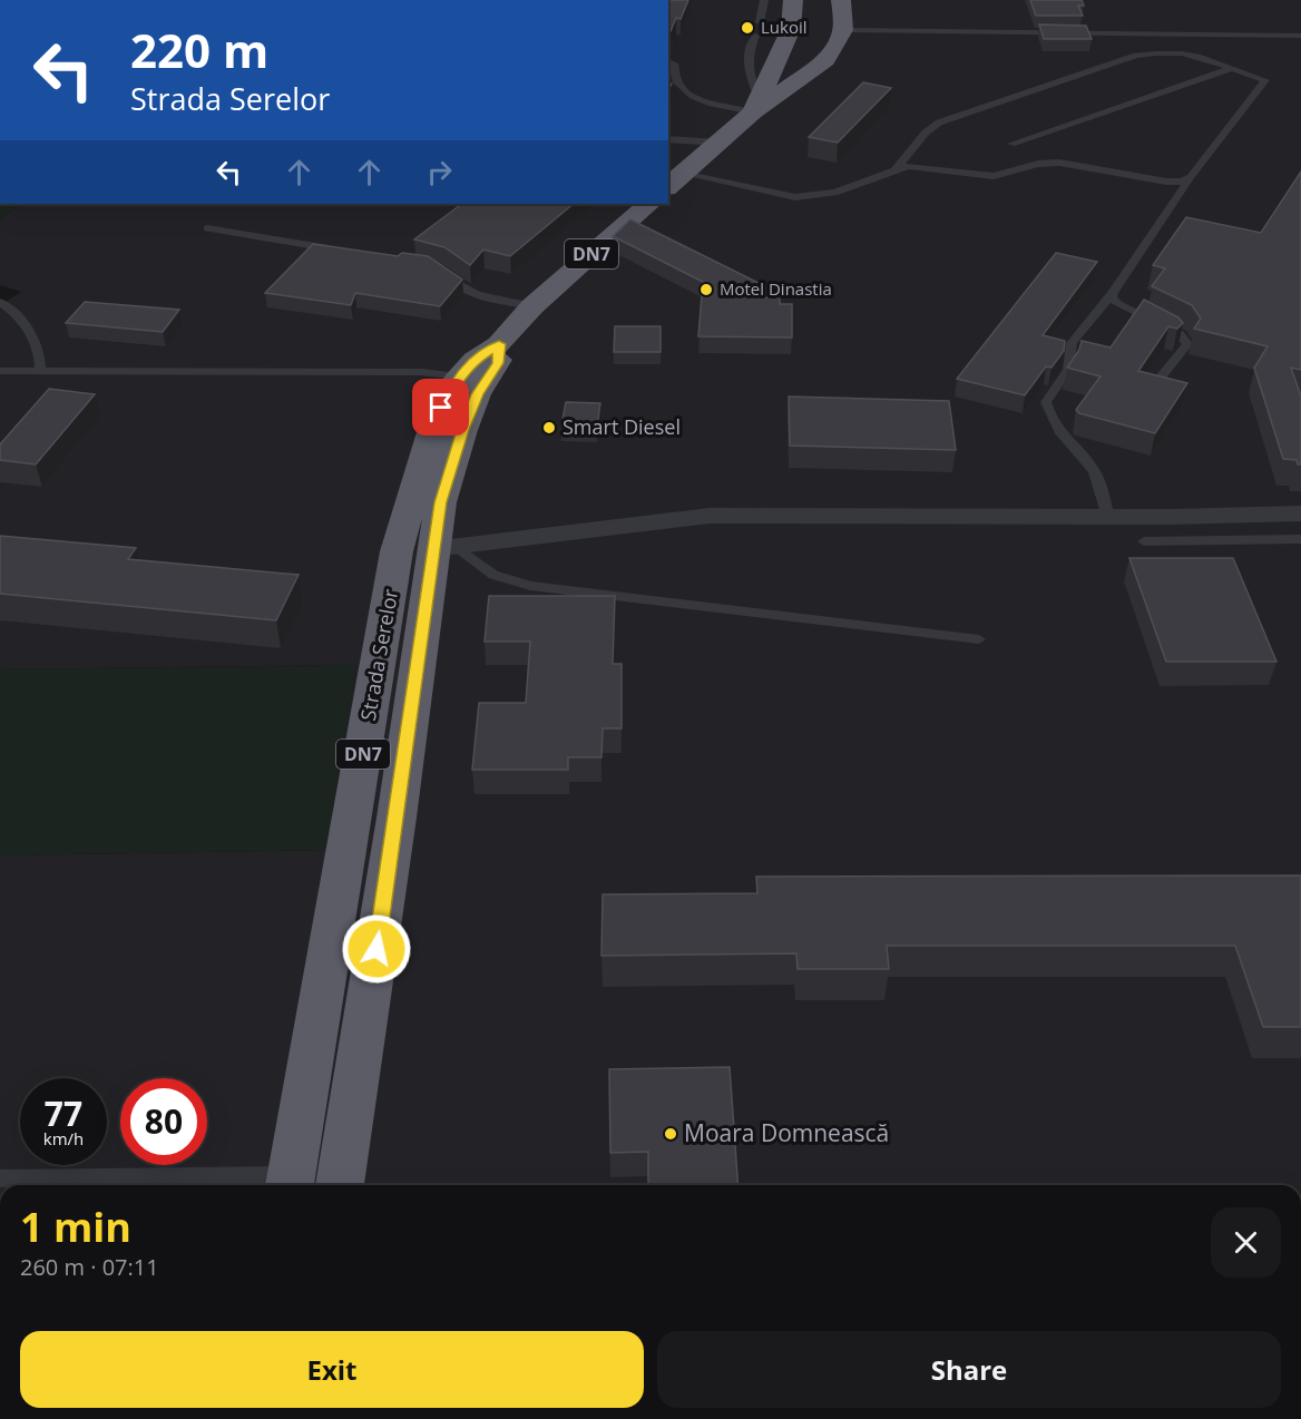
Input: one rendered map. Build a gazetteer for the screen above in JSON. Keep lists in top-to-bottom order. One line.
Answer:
{"streets":{"highway":["DN7","Strada Serelor"]},"places":["Lukoil","Motel Dinastia","Smart Diesel","Moara Domnească"],"page":{"turn":["220 m","Strada Serelor"],"speed":"77 km/h","limit":"80","heading":["1 min","260 m · 07:11"],"buttons":["Exit","Share"]}}
